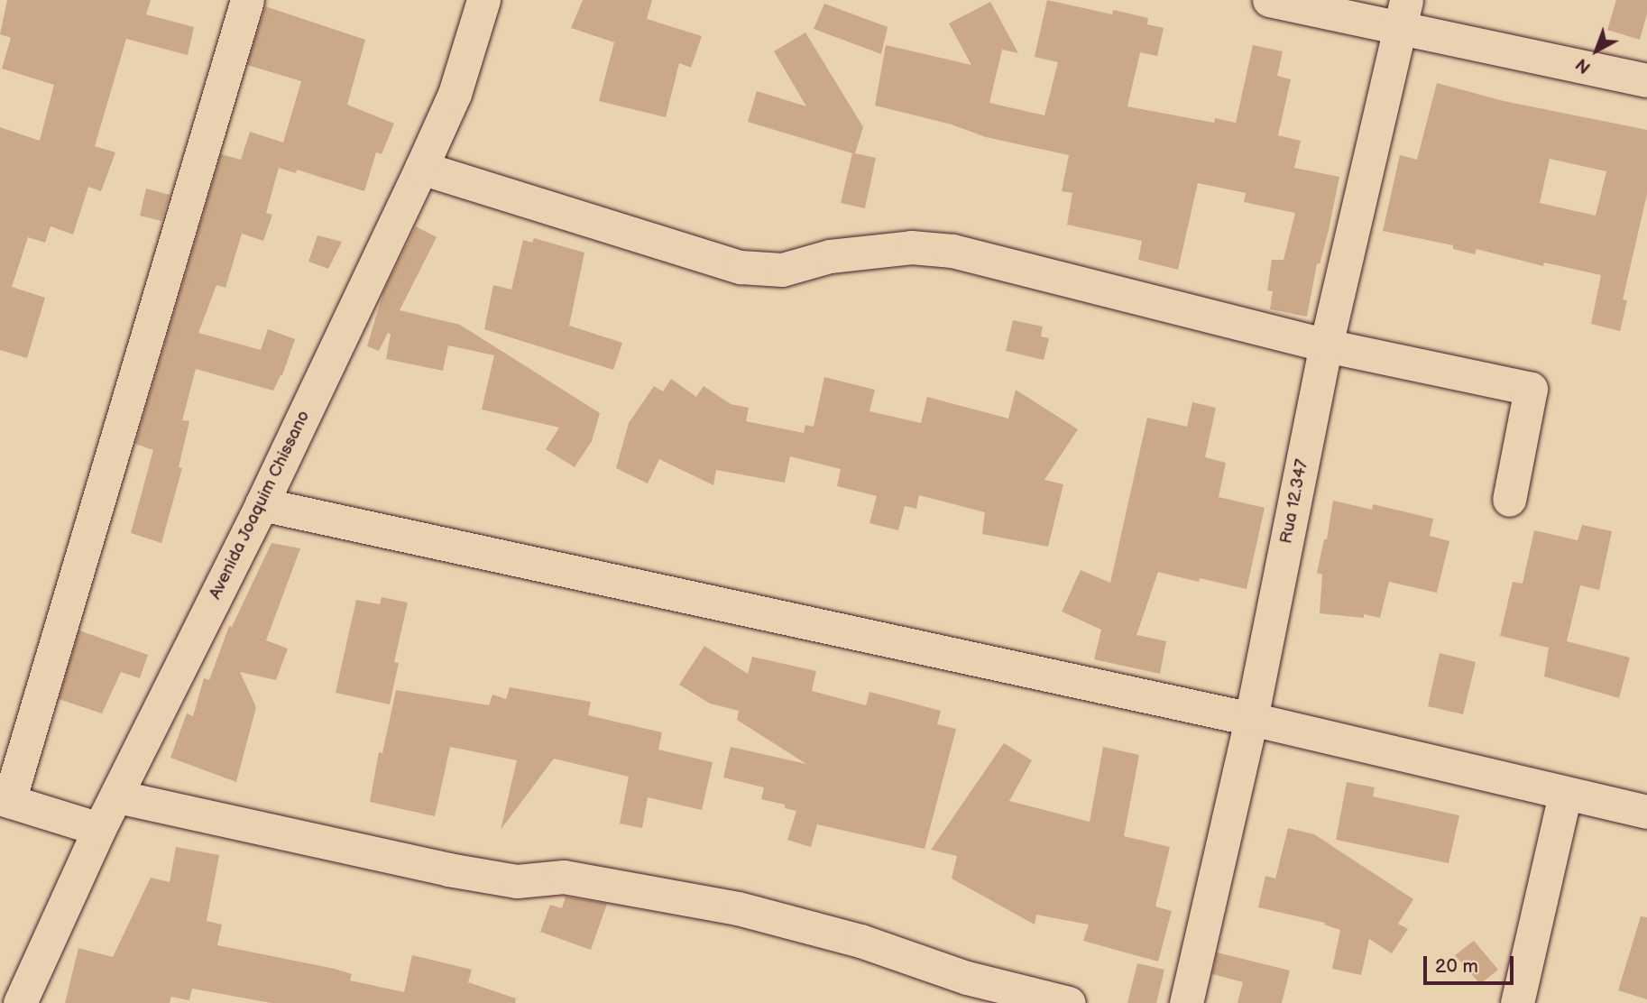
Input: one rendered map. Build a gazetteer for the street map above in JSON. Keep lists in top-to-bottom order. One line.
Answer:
{"streets":{"street":["Rua 12.347","Avenida Joaquim Chissano"]},"scale_bar":"20 m","north":"bottom left"}
